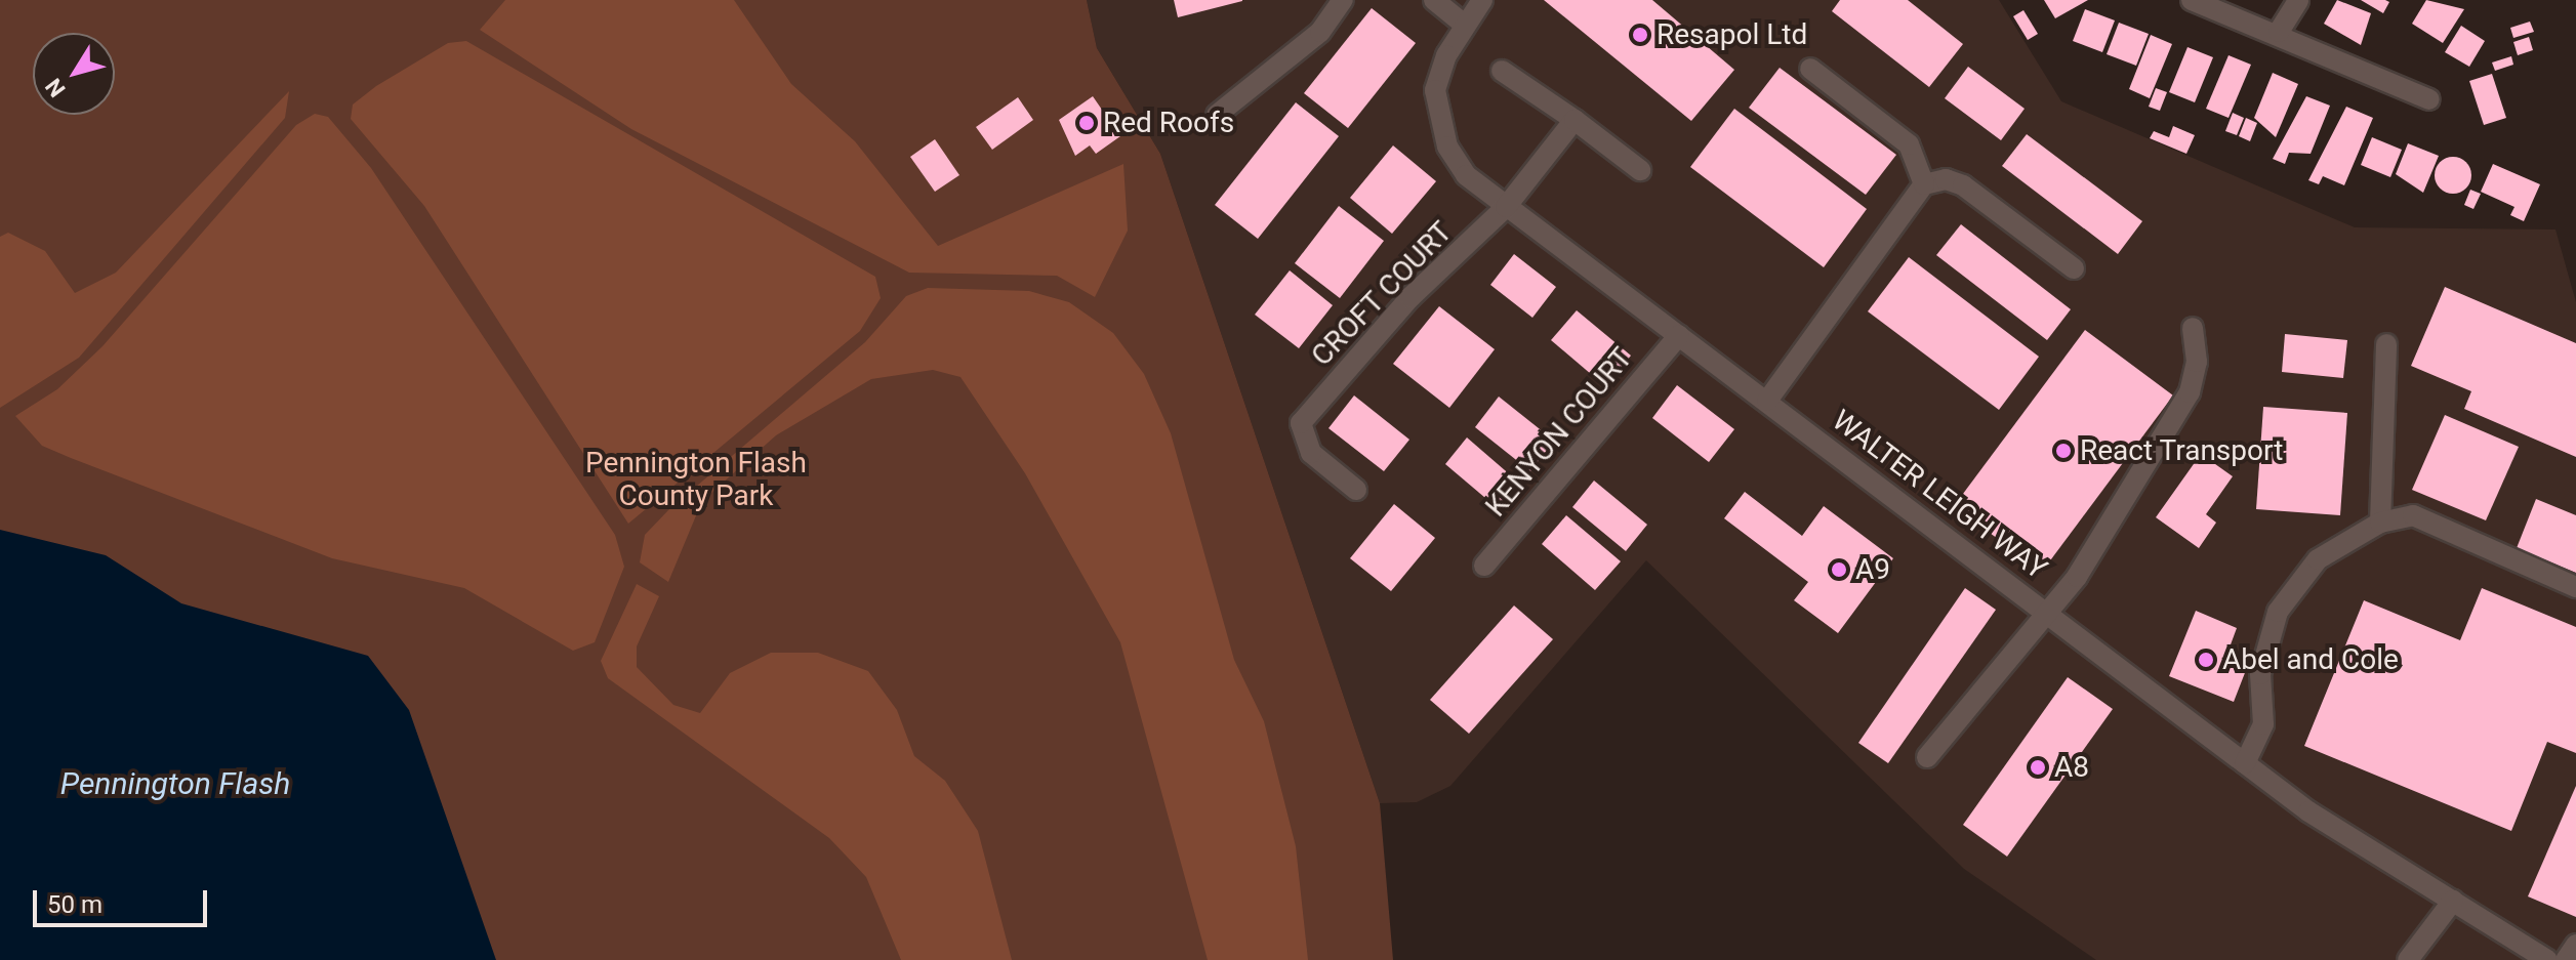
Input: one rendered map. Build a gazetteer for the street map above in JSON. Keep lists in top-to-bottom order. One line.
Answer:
{"streets":{"street":["CROFT COURT","KENYON COURT","WALTER LEIGH WAY"]},"crossings":[["CROFT COURT","WALTER LEIGH WAY"],["KENYON COURT","WALTER LEIGH WAY"]],"water":["Pennington Flash"],"parks":["Pennington Flash County Park"],"places":["Resapol Ltd","Red Roofs","React Transport","A9","Abel and Cole","A8"],"scale_bar":"50 m","north":"bottom left"}
